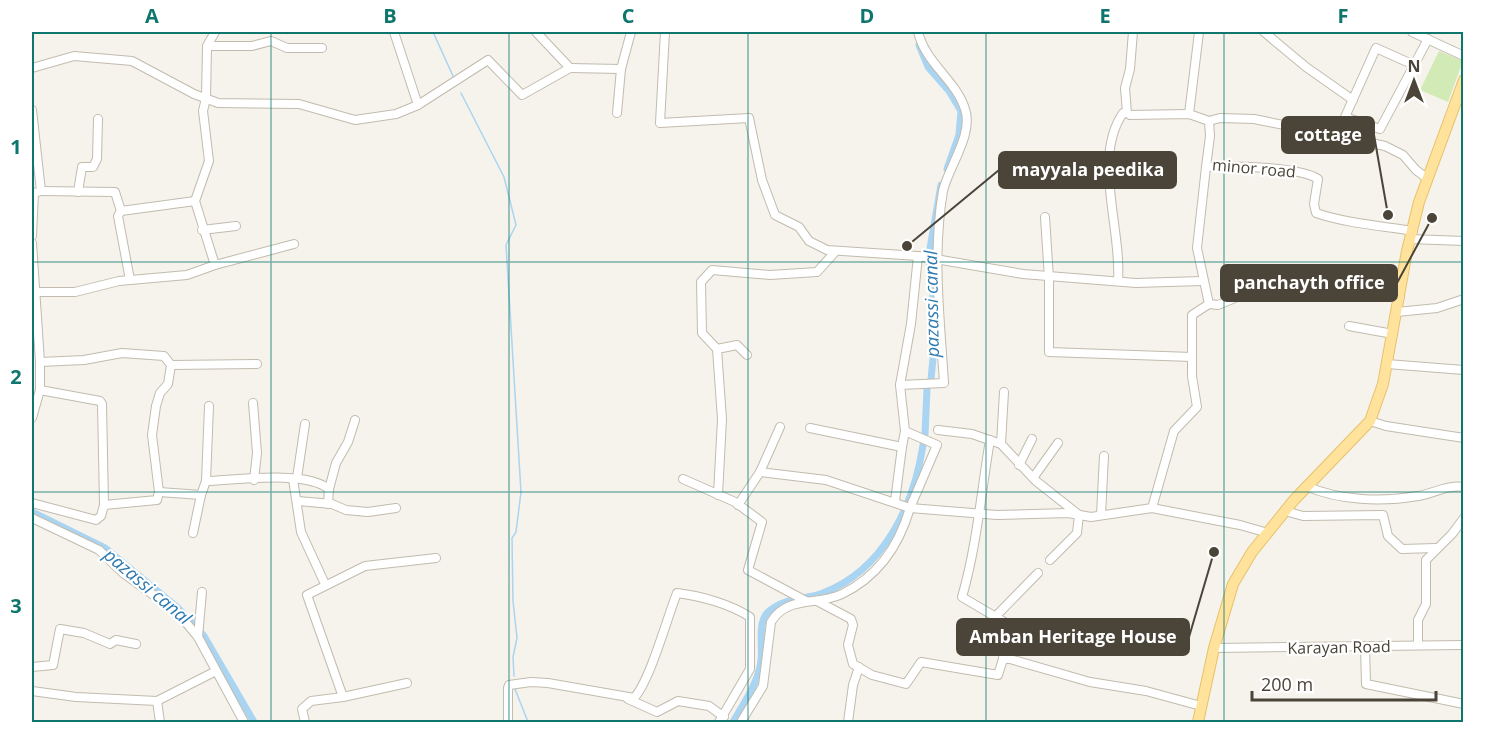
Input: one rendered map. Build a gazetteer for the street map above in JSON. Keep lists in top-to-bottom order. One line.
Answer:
{"streets":{"street":["minor road","Karayan Road"]},"water":["pazassi canal"],"places":["cottage","panchayth office","mayyala peedika","Amban Heritage House"],"scale_bar":"200 m","north":"top","grid":{"columns":["A","B","C","D","E","F"],"rows":["1","2","3"]}}
